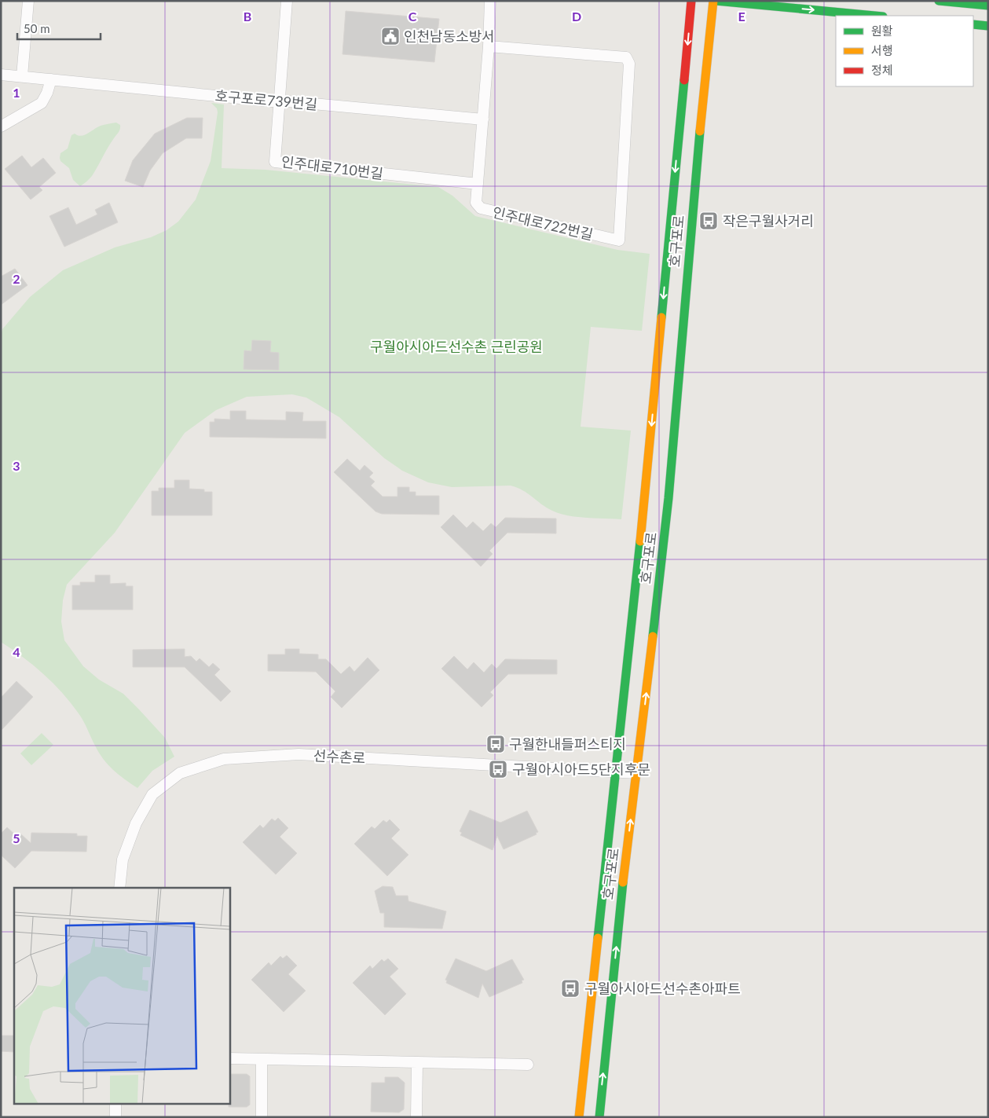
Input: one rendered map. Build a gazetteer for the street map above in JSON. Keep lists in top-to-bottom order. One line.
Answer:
{"streets":{"main road":["호구포로"],"street":["호구포로739번길","인주대로710번길","인주대로722번길","선수촌로"]},"crossings":[["호구포로739번길","인주대로710번길"],["호구포로739번길","인주대로722번길"],["인주대로710번길","인주대로722번길"],["호구포로","선수촌로"]],"parks":["구월아시아드선수촌 근린공원"],"places":{"public building":["인천남동소방서"],"bus stop":["작은구월사거리","구월한내들퍼스티지","구월아시아드5단지후문","구월아시아드선수촌아파트"]},"legend":["원활","서행","정체"],"scale_bar":"50 m","grid":{"columns":["B","C","D","E"],"rows":["1","2","3","4","5"]}}
